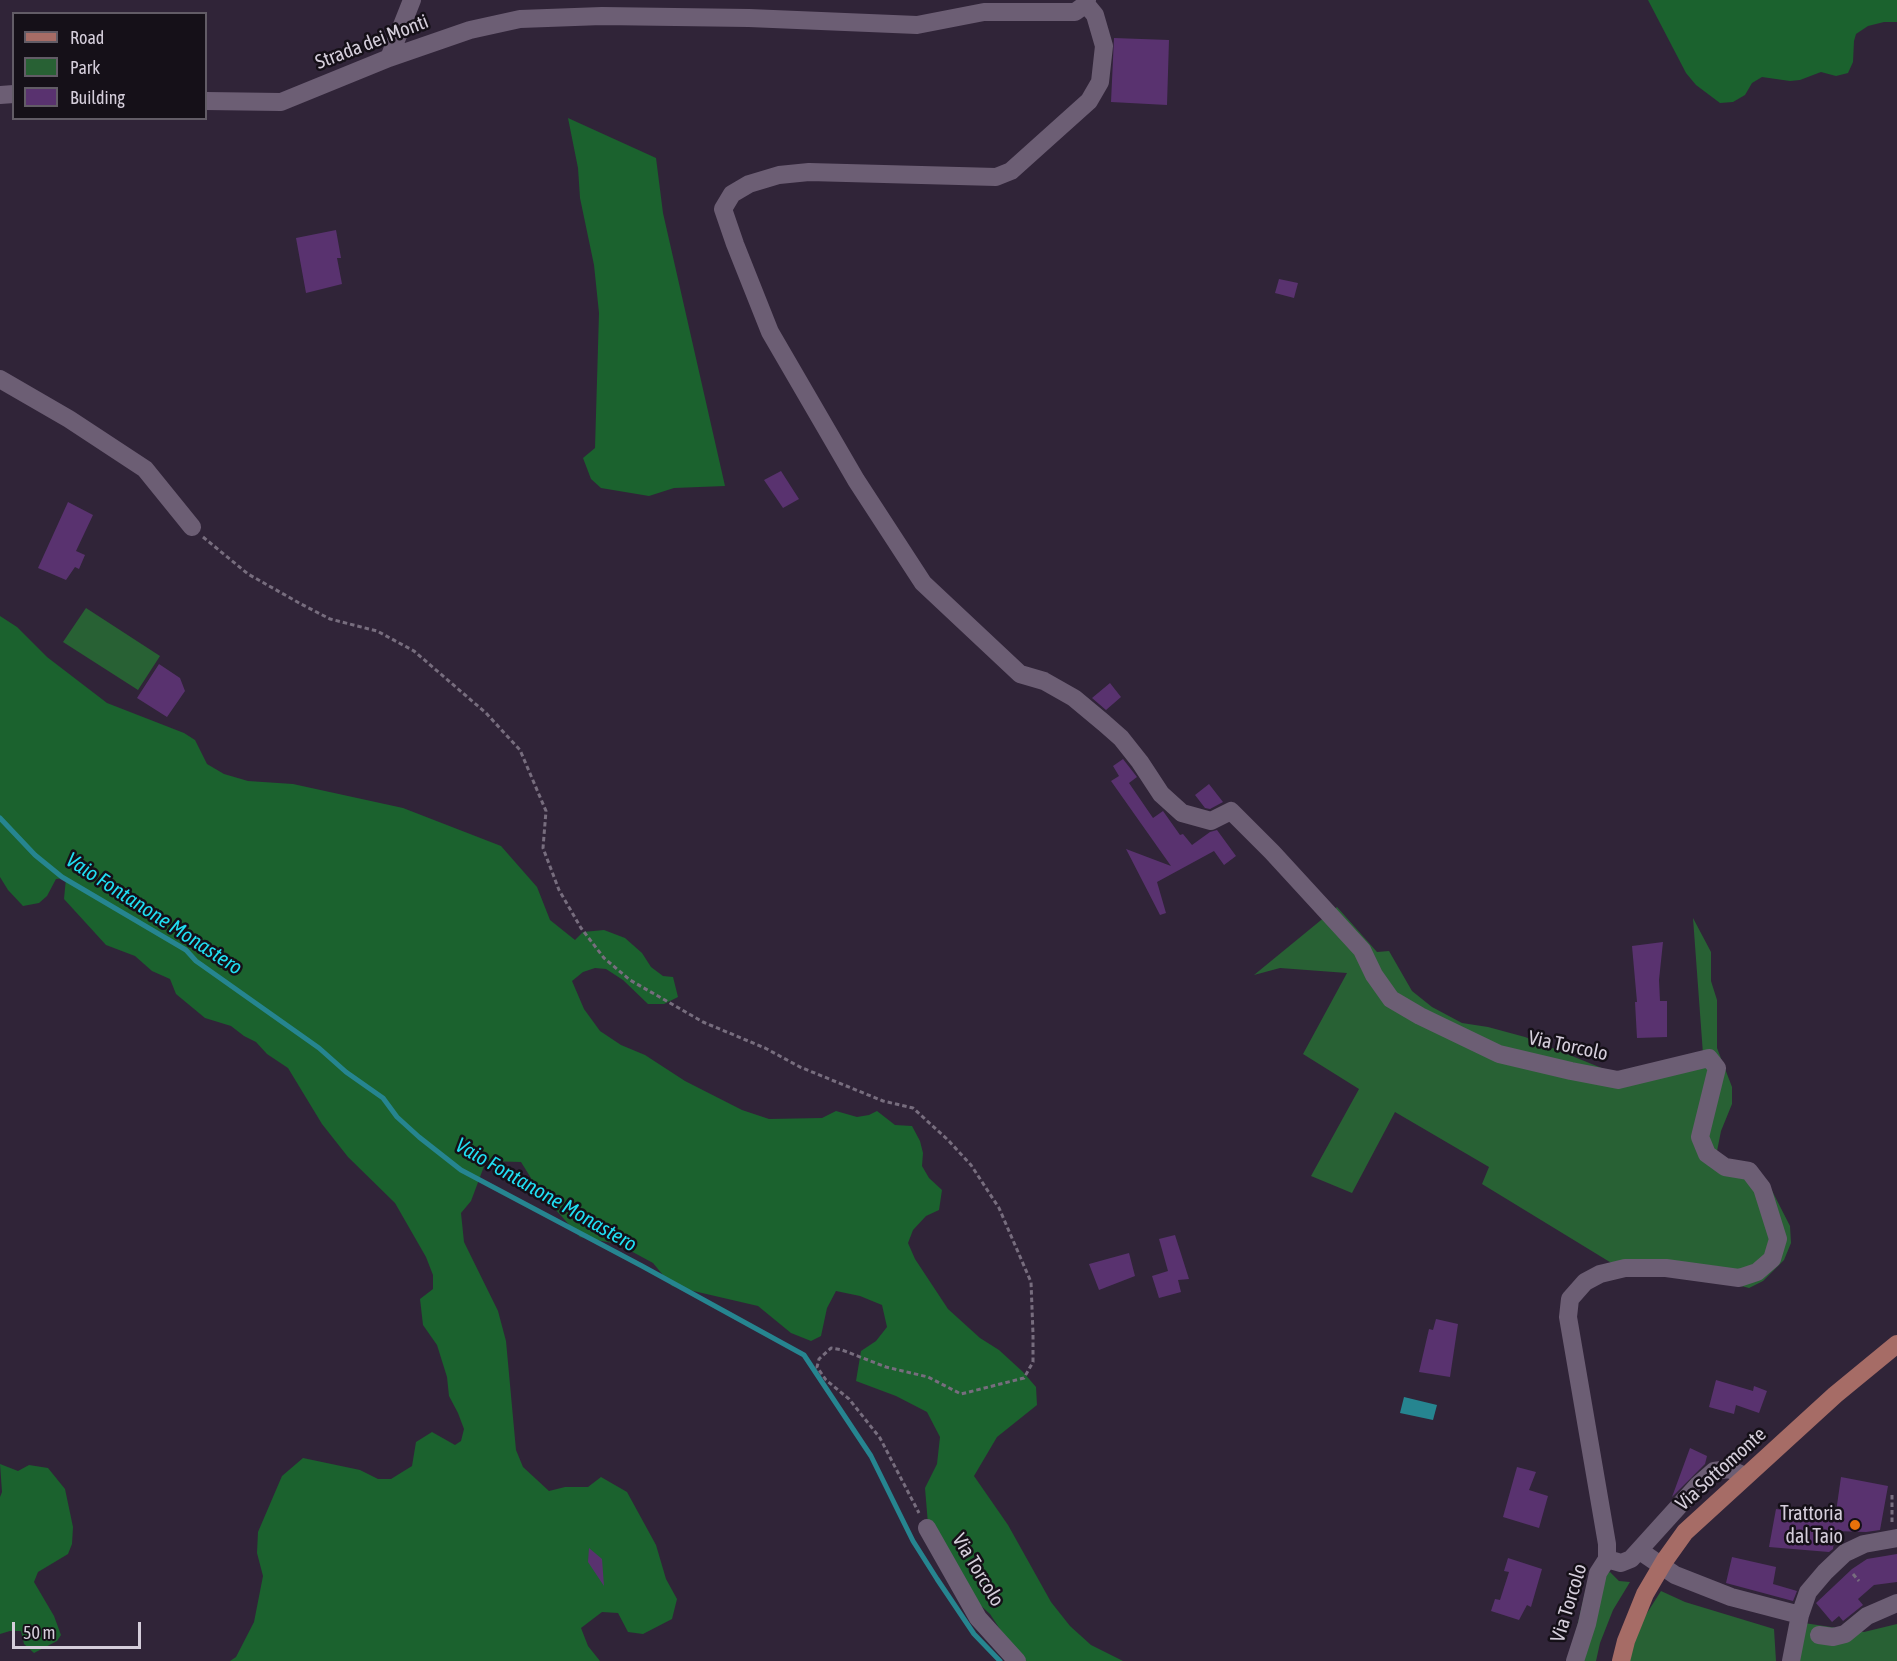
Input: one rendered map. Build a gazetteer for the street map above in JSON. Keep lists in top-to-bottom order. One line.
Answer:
{"streets":{"main road":["Via Sottomonte"],"street":["Strada dei Monti","Via Torcolo"]},"crossings":[["Strada dei Monti","Via Torcolo"],["Via Torcolo","Via Sottomonte"]],"water":["Vaio Fontanone Monastero"],"places":["Trattoria dal Taio"],"legend":["Road","Park","Building"],"scale_bar":"50 m"}
